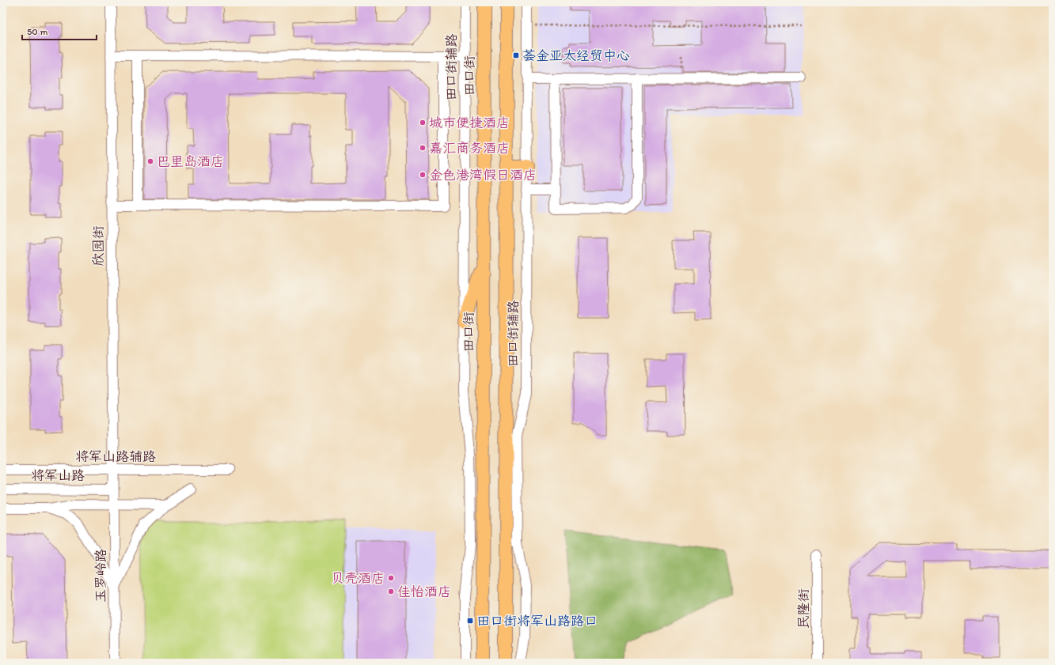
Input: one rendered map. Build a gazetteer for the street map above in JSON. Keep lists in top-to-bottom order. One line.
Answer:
{"streets":{"main road":["田口街"],"street":["田口街辅路","欣园街","将军山路辅路","将军山路","玉罗岭路","民隆街"]},"crossings":[["欣园街","将军山路辅路"],["欣园街","将军山路"],["欣园街","玉罗岭路"],["将军山路","玉罗岭路"]],"places":{"transit":["荟金亚太经贸中心","田口街将军山路路口"],"other":["城市便捷酒店","嘉汇商务酒店","巴里岛酒店","金色港湾假日酒店","贝壳酒店","佳怡酒店"]},"scale_bar":"50 m"}
